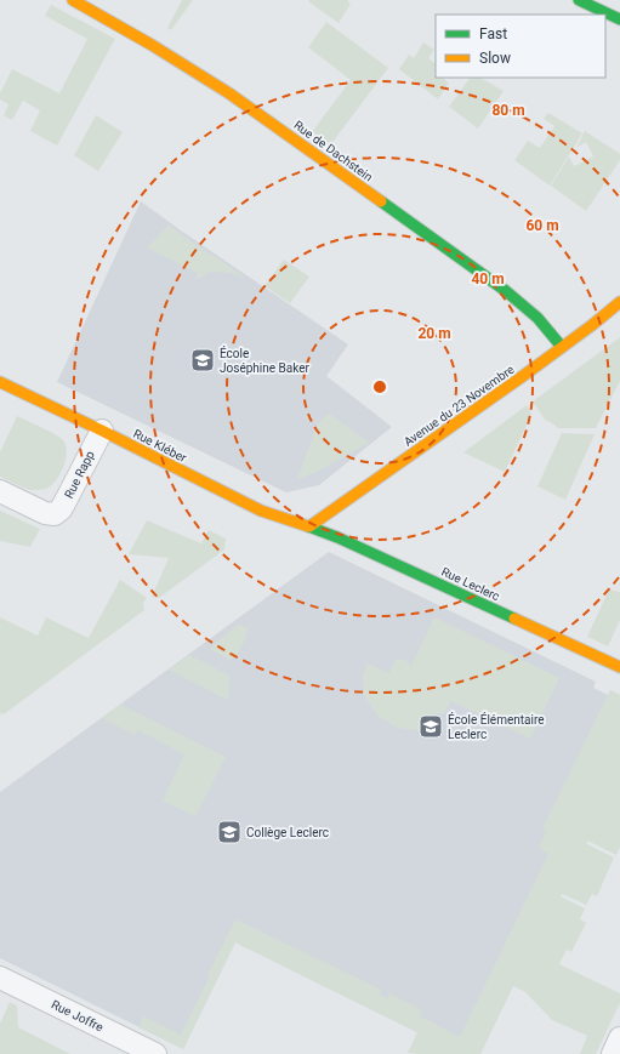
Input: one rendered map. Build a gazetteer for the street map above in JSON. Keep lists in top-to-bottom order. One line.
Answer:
{"streets":{"street":["Rue de Dachstein","Avenue du 23 Novembre","Rue Kléber","Rue Rapp","Rue Leclerc","Rue Joffre"]},"crossings":[["Rue de Dachstein","Avenue du 23 Novembre"],["Avenue du 23 Novembre","Rue Kléber"],["Avenue du 23 Novembre","Rue Leclerc"],["Rue Kléber","Rue Rapp"],["Rue Kléber","Rue Leclerc"]],"places":{"school or university":["École Joséphine Baker","École Élémentaire Leclerc","Collège Leclerc"]},"legend":["Fast","Slow"],"rings":["80 m","60 m","40 m","20 m"]}
